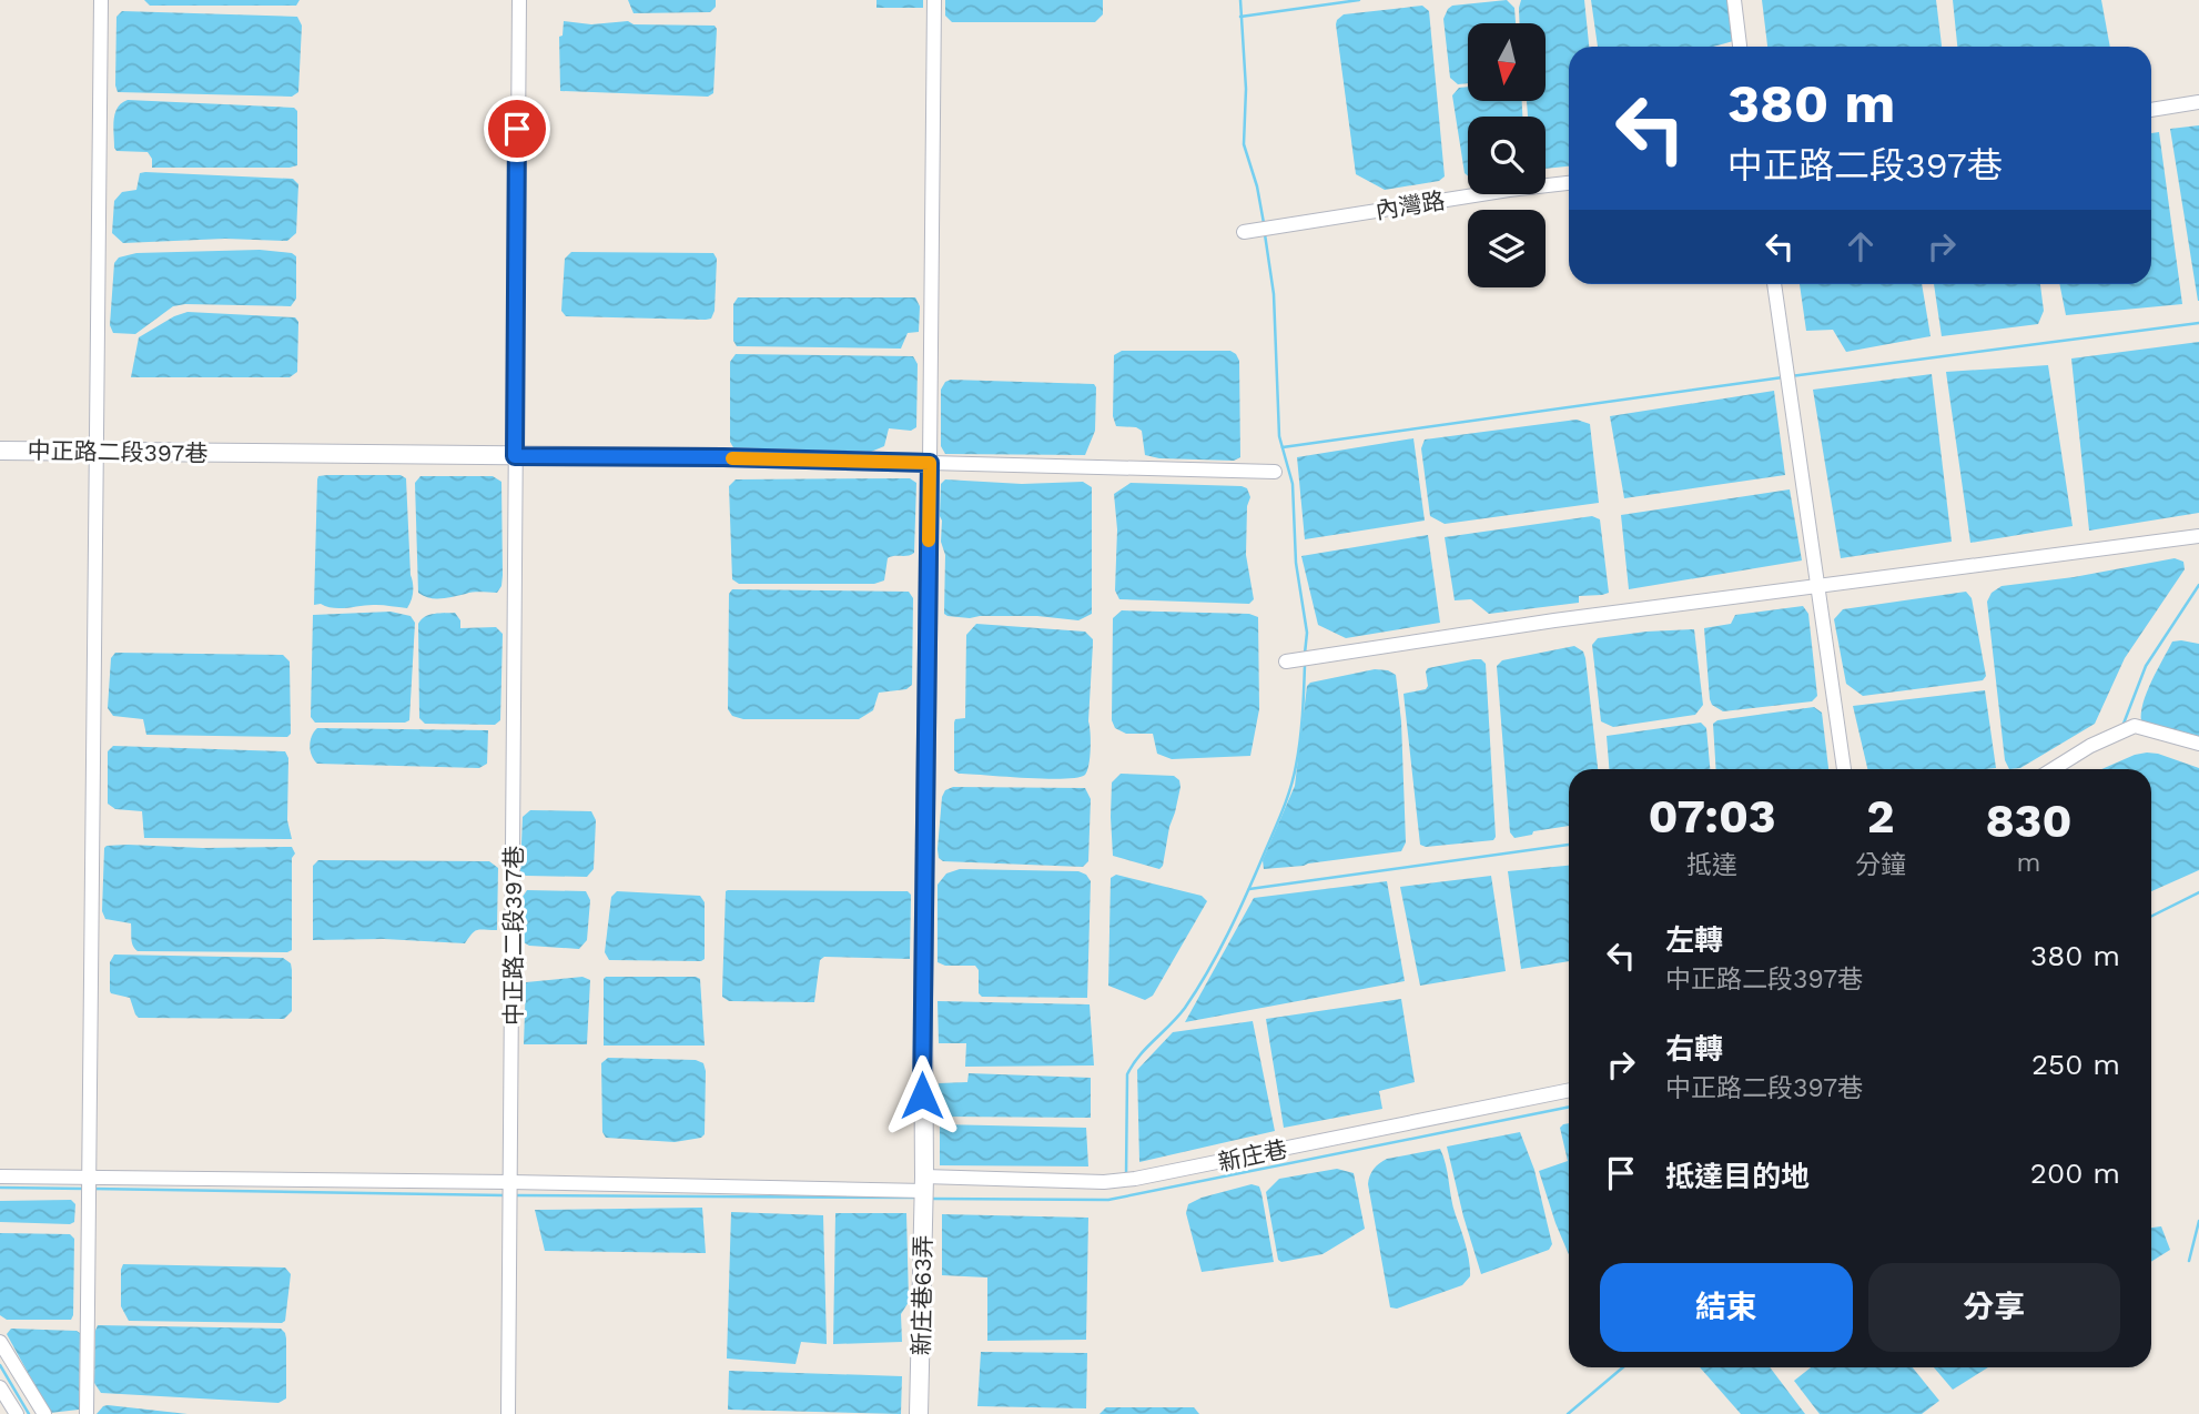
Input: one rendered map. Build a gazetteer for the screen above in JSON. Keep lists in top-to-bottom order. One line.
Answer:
{"streets":{"street":["內灣路","中正路二段397巷","新庄巷","新庄巷63弄"]},"crossings":[["中正路二段397巷","新庄巷"],["新庄巷","新庄巷63弄"]],"north":"bottom","page":{"turn":["380 m","中正路二段397巷"],"eta":["07:03","抵達","2","分鐘","830","m"],"list":[{"name":"左轉","note":"中正路二段397巷","value":"380 m"},{"name":"右轉","note":"中正路二段397巷","value":"250 m"},{"name":"抵達目的地","value":"200 m"}],"buttons":["結束","分享"]}}
